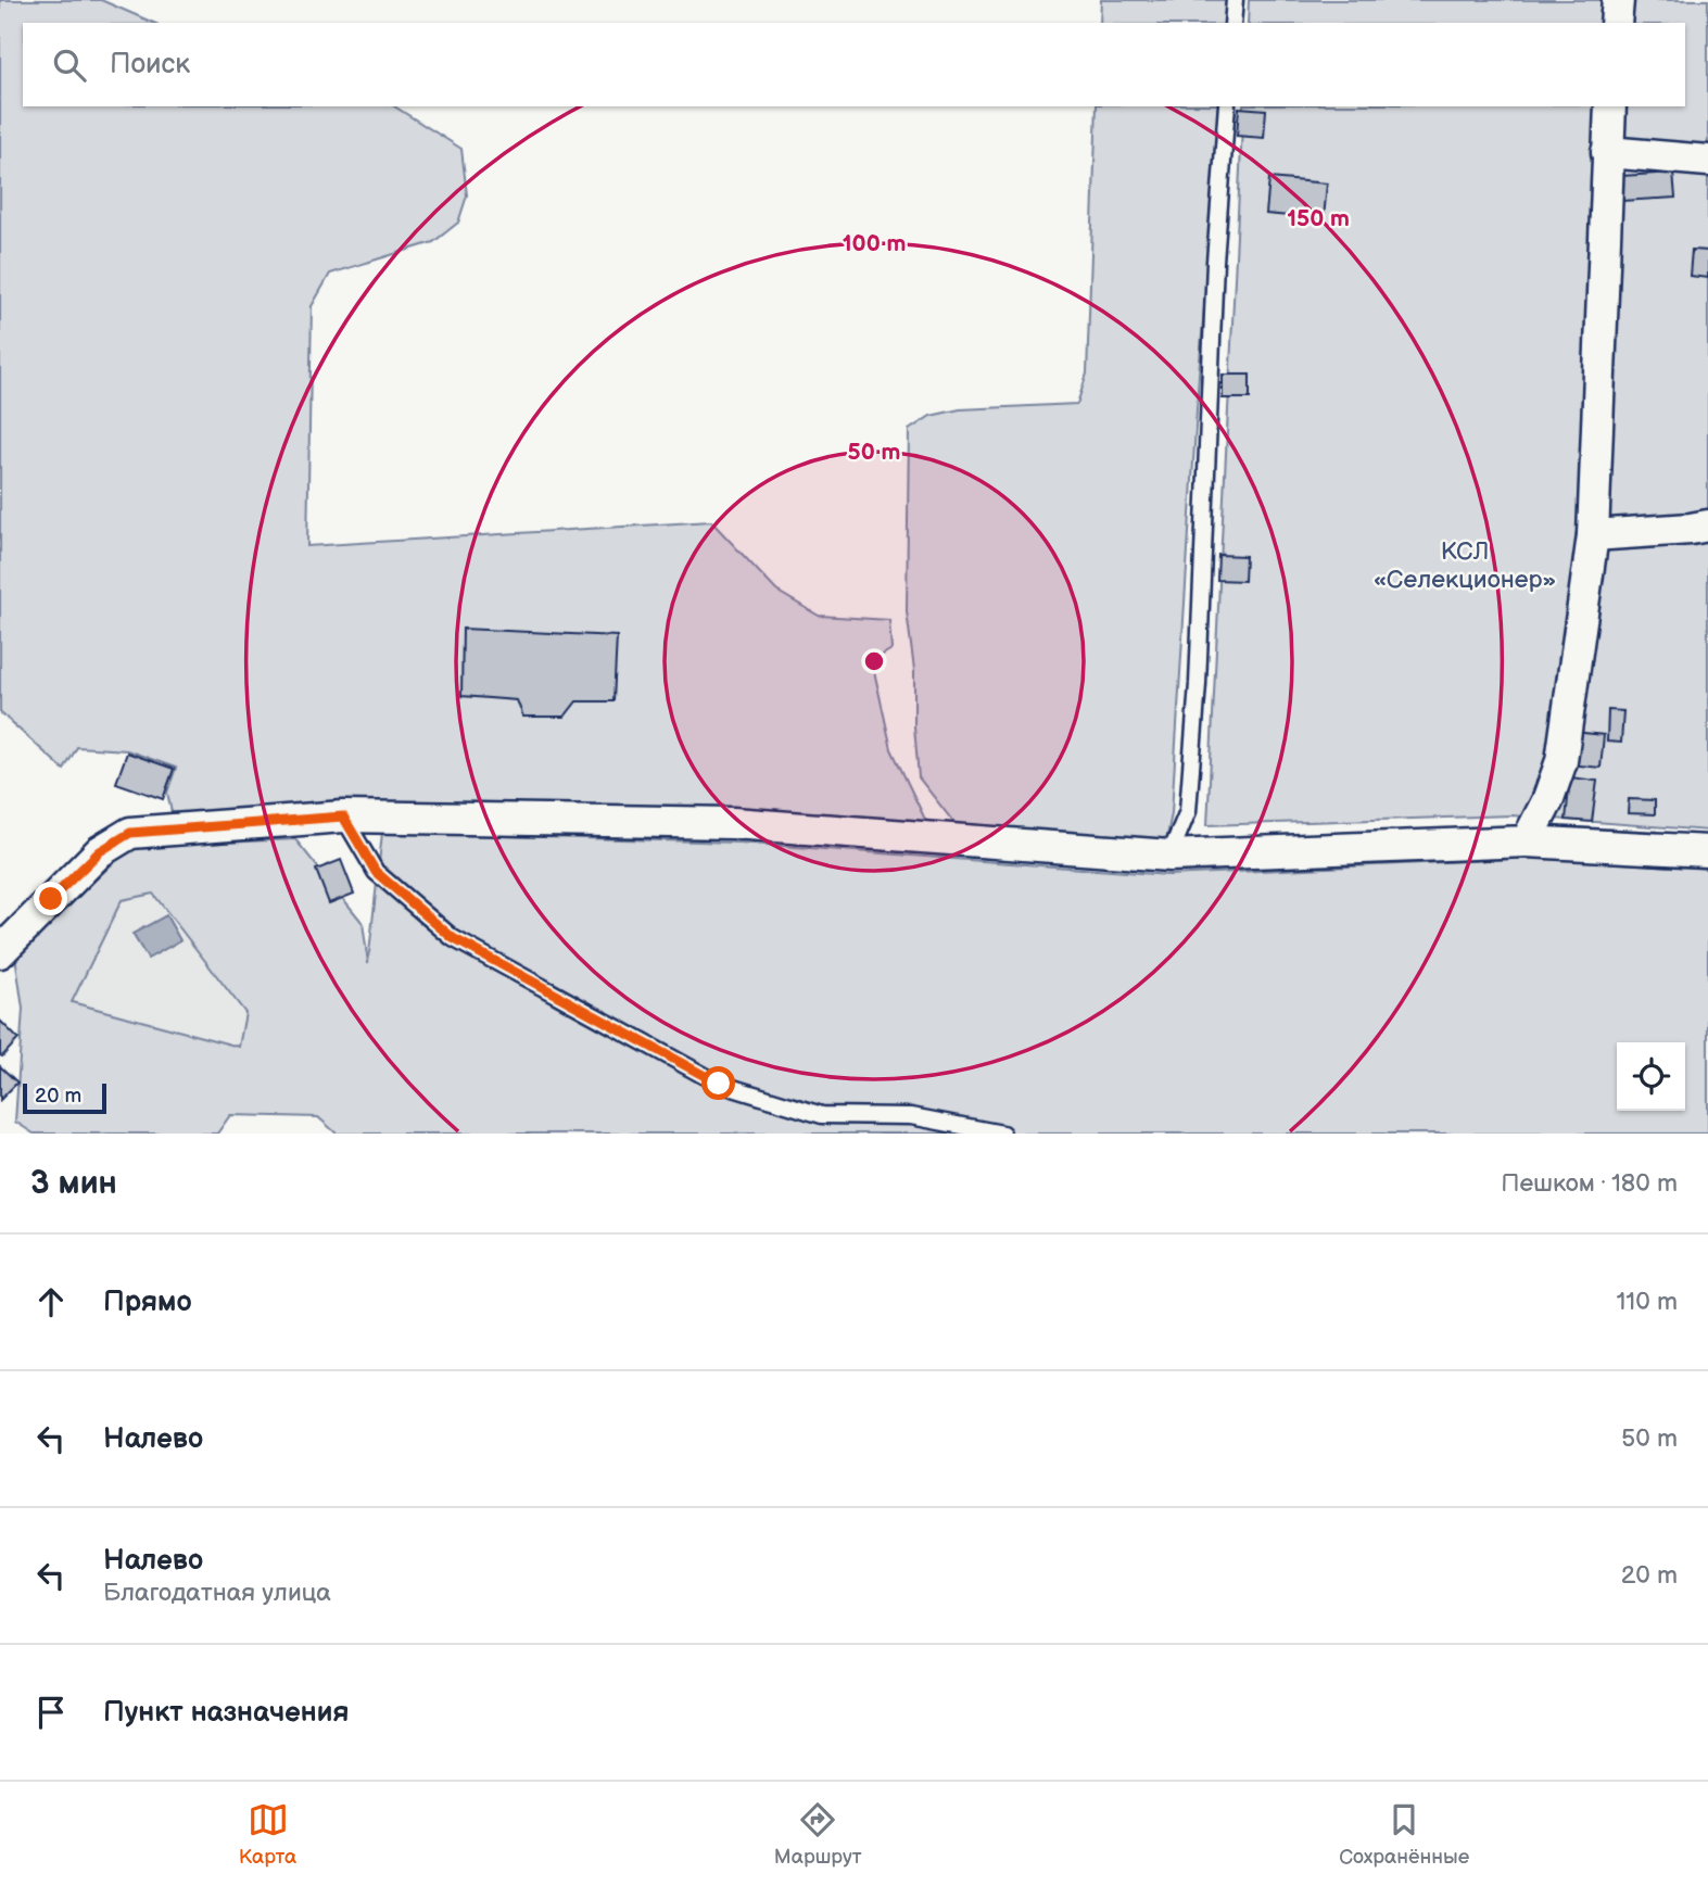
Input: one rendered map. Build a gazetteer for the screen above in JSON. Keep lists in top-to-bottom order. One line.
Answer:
{"parks":["КСЛ «Селекционер»"],"scale_bar":"20 m","page":{"search":"Поиск","scale":"20 m","heading":["3 мин","Пешком · 180 m"],"list":[["Прямо","110 m"],["Налево","50 m"],["Налево","Благодатная улица","20 m"],"Пункт назначения"],"nav":["Карта","Маршрут","Сохранённые"]},"rings":["150 m","100 m","50 m"]}
